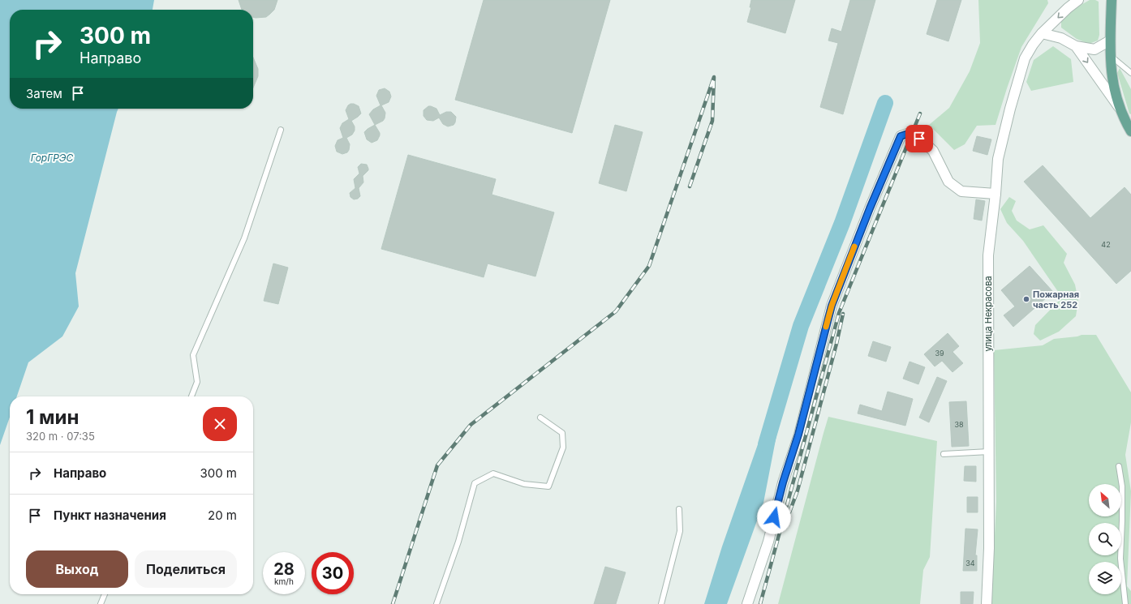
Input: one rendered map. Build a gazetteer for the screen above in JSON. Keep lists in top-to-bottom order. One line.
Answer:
{"streets":{"street":["улица Некрасова"]},"water":["ГорГРЭС"],"places":["Пожарная часть 252"],"house_numbers":["42","39","38","34"],"north":"top left","page":{"turn":["300 m","Направо"],"then":"Затем","heading":["1 мин","320 m · 07:35"],"list":[{"name":"Направо","value":"300 m"},{"name":"Пункт назначения","value":"20 m"}],"buttons":["Выход","Поделиться"],"speed":"28 km/h","limit":"30"}}
